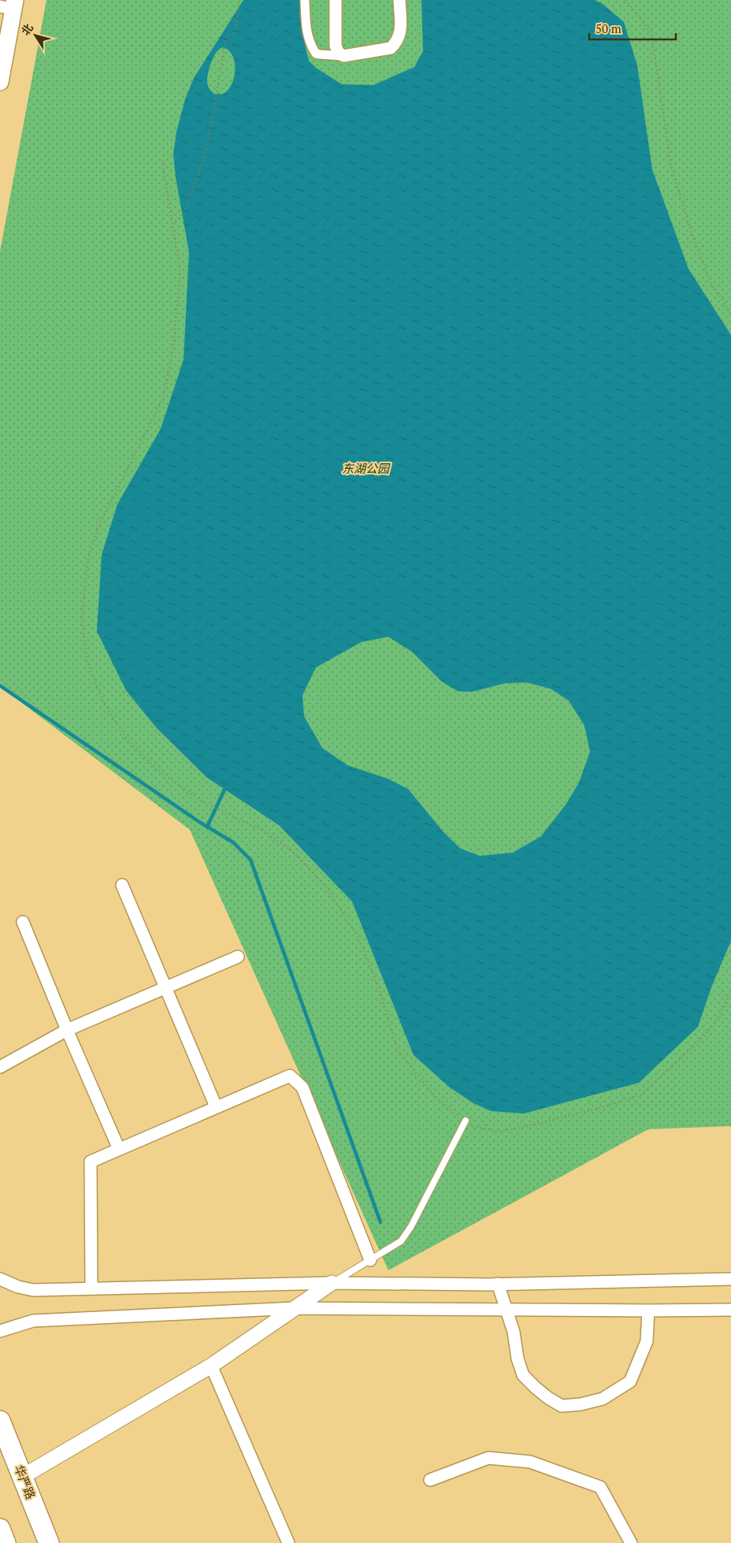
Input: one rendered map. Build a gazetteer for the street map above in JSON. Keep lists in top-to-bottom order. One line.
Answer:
{"streets":{"highway":["华严路"]},"parks":["东湖公园"],"scale_bar":"50 m","north":"top left"}
